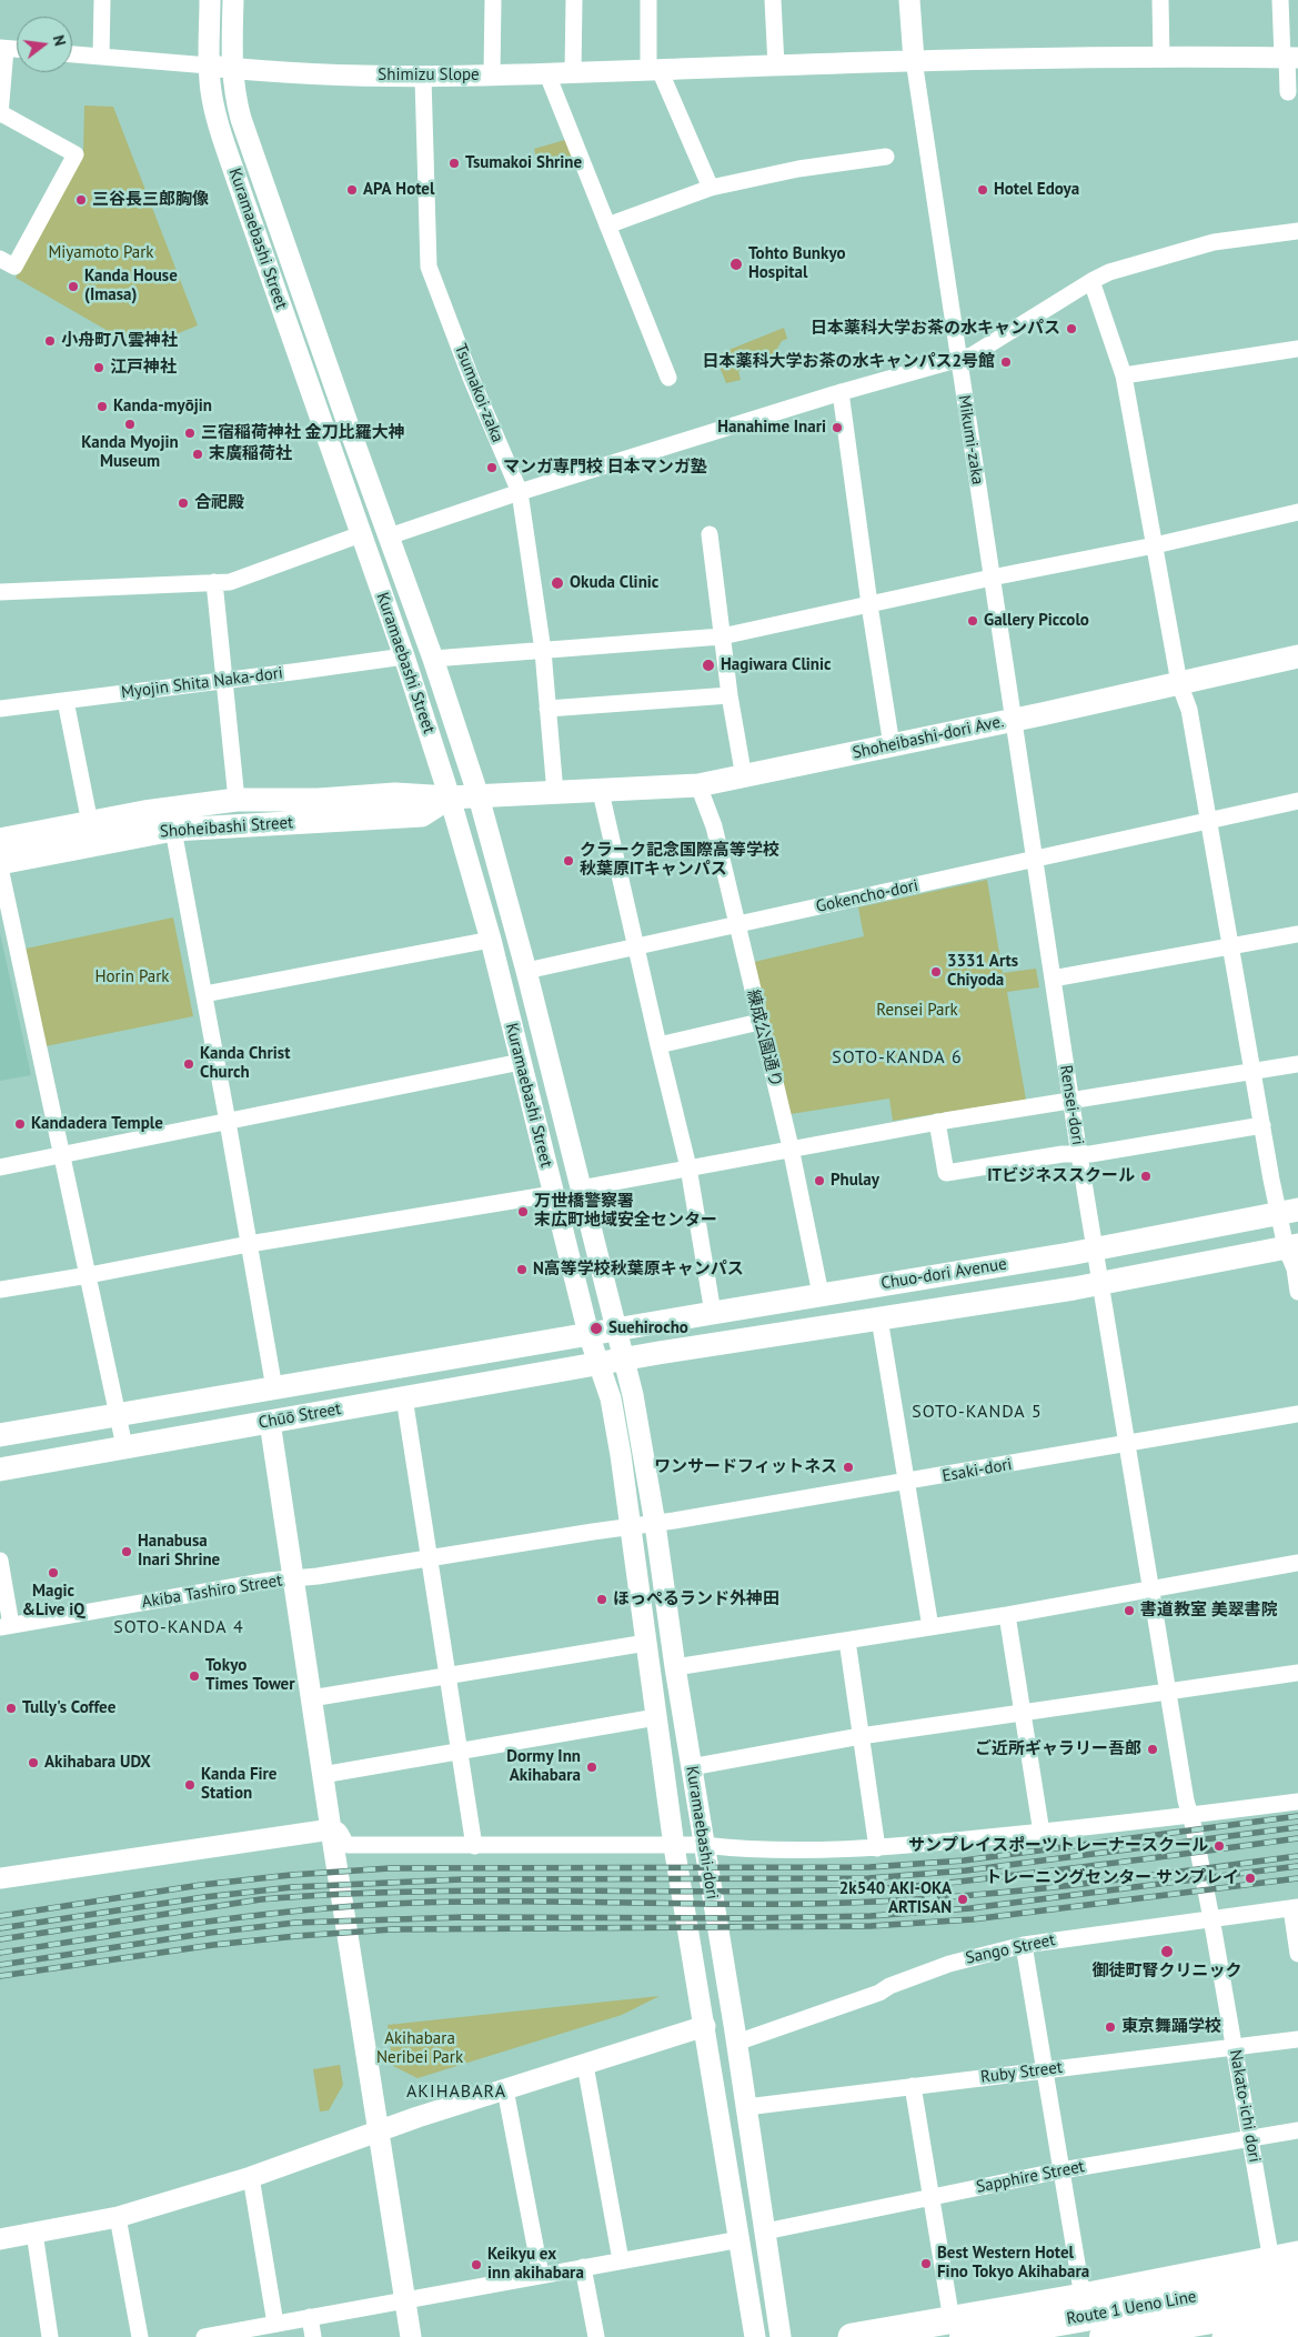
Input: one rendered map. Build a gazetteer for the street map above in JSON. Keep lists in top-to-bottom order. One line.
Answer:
{"streets":{"highway":["Route 1 Ueno Line"],"main road":["Shoheibashi-dori Ave.","Shoheibashi Street","Chuo-dori Avenue","Chūō Street"],"street":["Shimizu Slope","Kuramaebashi Street","Tsumakoi-zaka","Mikumi-zaka","Myojin Shita Naka-dori","Gokencho-dori","練成公園通り","Rensei-dori","Esaki-dori","Akiba Tashiro Street","Kuramaebashi-dori","Sango Street","Ruby Street","Nakato-ichi dori","Sapphire Street"]},"crossings":[["Shimizu Slope","Kuramaebashi Street"],["Shimizu Slope","Tsumakoi-zaka"],["Shimizu Slope","Mikumi-zaka"],["Kuramaebashi Street","Myojin Shita Naka-dori"],["Kuramaebashi Street","Shoheibashi Street"],["Kuramaebashi Street","Gokencho-dori"],["Kuramaebashi Street","Chuo-dori Avenue"],["Kuramaebashi Street","Chūō Street"],["Kuramaebashi Street","Kuramaebashi-dori"],["Tsumakoi-zaka","Shoheibashi-dori Ave."],["Tsumakoi-zaka","Shoheibashi Street"],["Mikumi-zaka","Shoheibashi-dori Ave."],["Mikumi-zaka","Rensei-dori"],["Shoheibashi-dori Ave.","Shoheibashi Street"],["Shoheibashi-dori Ave.","練成公園通り"],["Shoheibashi-dori Ave.","Rensei-dori"],["Gokencho-dori","練成公園通り"],["Gokencho-dori","Rensei-dori"],["練成公園通り","Chuo-dori Avenue"],["Rensei-dori","Chuo-dori Avenue"],["Rensei-dori","Esaki-dori"],["Rensei-dori","Nakato-ichi dori"],["Chuo-dori Avenue","Chūō Street"],["Chuo-dori Avenue","Kuramaebashi-dori"],["Chūō Street","Kuramaebashi-dori"],["Esaki-dori","Akiba Tashiro Street"],["Esaki-dori","Kuramaebashi-dori"],["Kuramaebashi-dori","Sango Street"],["Kuramaebashi-dori","Ruby Street"],["Kuramaebashi-dori","Sapphire Street"],["Sango Street","Nakato-ichi dori"],["Ruby Street","Nakato-ichi dori"],["Nakato-ichi dori","Sapphire Street"],["Nakato-ichi dori","Route 1 Ueno Line"]],"districts":["SOTO-KANDA 6","SOTO-KANDA 5","SOTO-KANDA 4","AKIHABARA"],"parks":["Miyamoto Park","Horin Park","Rensei Park","Akihabara Neribei Park"],"places":["Tsumakoi Shrine","APA Hotel","Hotel Edoya","三谷長三郎胸像","Tohto Bunkyo Hospital","Kanda House (Imasa)","日本薬科大学お茶の水キャンパス","小舟町八雲神社","日本薬科大学お茶の水キャンパス2号館","江戸神社","Kanda-myōjin","Kanda Myojin Museum","Hanahime Inari","三宿稲荷神社 金刀比羅大神","末廣稲荷社","マンガ専門校 日本マンガ塾","合祀殿","Okuda Clinic","Gallery Piccolo","Hagiwara Clinic","クラーク記念国際高等学校 秋葉原ITキャンパス","3331 Arts Chiyoda","Kanda Christ Church","Kandadera Temple","ITビジネススクール","Phulay","万世橋警察署 末広町地域安全センター","N高等学校秋葉原キャンパス","Suehirocho","ワンサードフィットネス","Hanabusa Inari Shrine","Magic &Live iQ","ほっぺるランド外神田","書道教室 美翠書院","Tokyo Times Tower","Tully's Coffee","ご近所ギャラリー吾郎","Akihabara UDX","Dormy Inn Akihabara","Kanda Fire Station","サンプレイスポーツトレーナースクール","トレーニングセンター サンプレイ","2k540 AKI-OKA ARTISAN","御徒町腎クリニック","東京舞踊学校","Best Western Hotel Fino Tokyo Akihabara","Keikyu ex inn akihabara"],"north":"right"}
